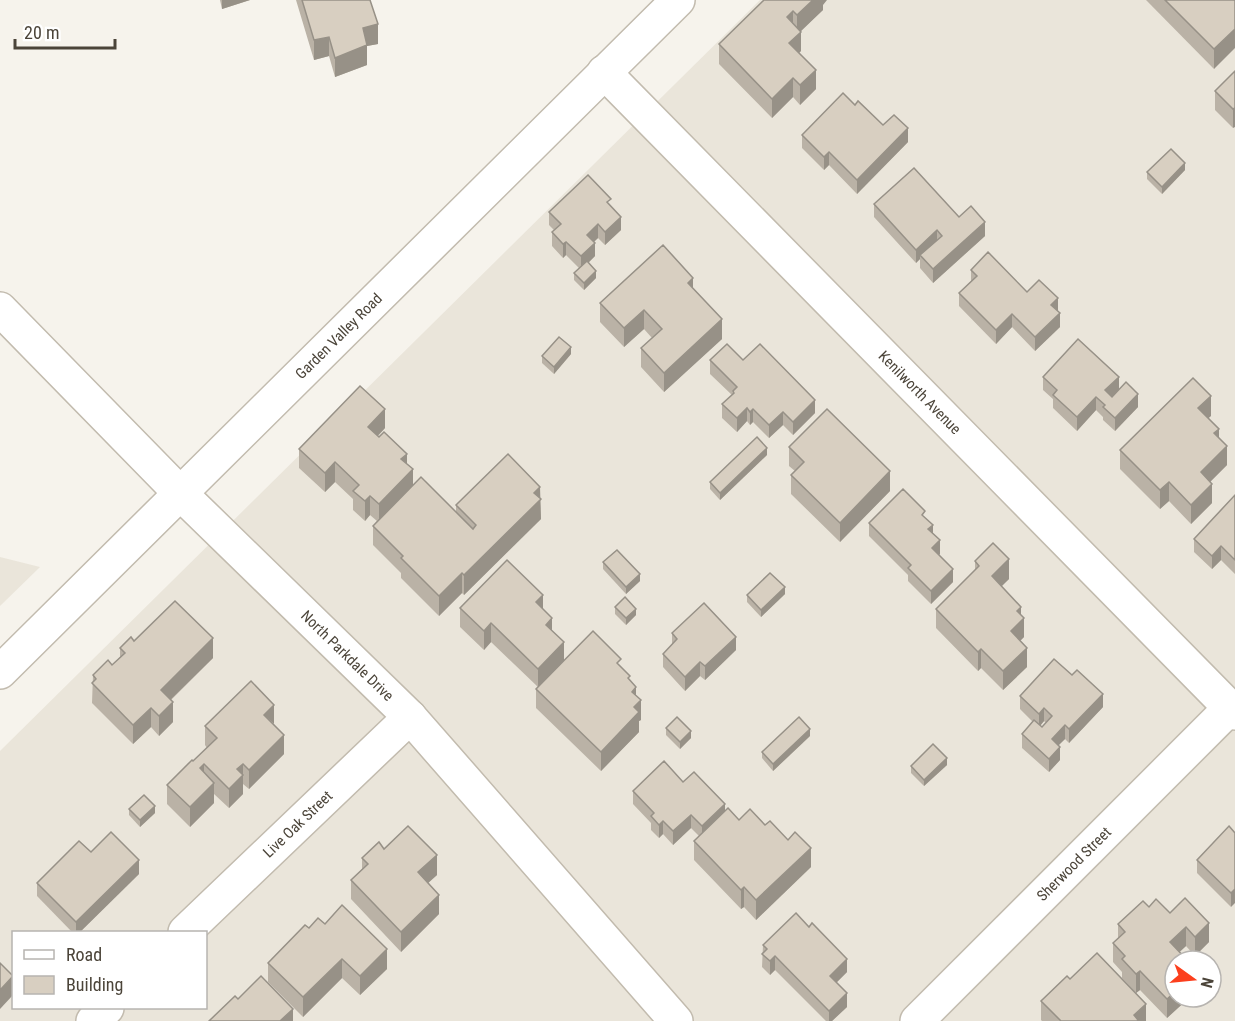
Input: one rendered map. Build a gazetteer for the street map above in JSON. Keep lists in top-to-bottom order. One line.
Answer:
{"streets":{"street":["Garden Valley Road","Kenilworth Avenue","North Parkdale Drive","Live Oak Street","Sherwood Street"]},"crossings":[["Garden Valley Road","Kenilworth Avenue"],["Garden Valley Road","North Parkdale Drive"],["Kenilworth Avenue","Sherwood Street"],["North Parkdale Drive","Live Oak Street"]],"legend":["Road","Building"],"scale_bar":"20 m","north":"right"}
